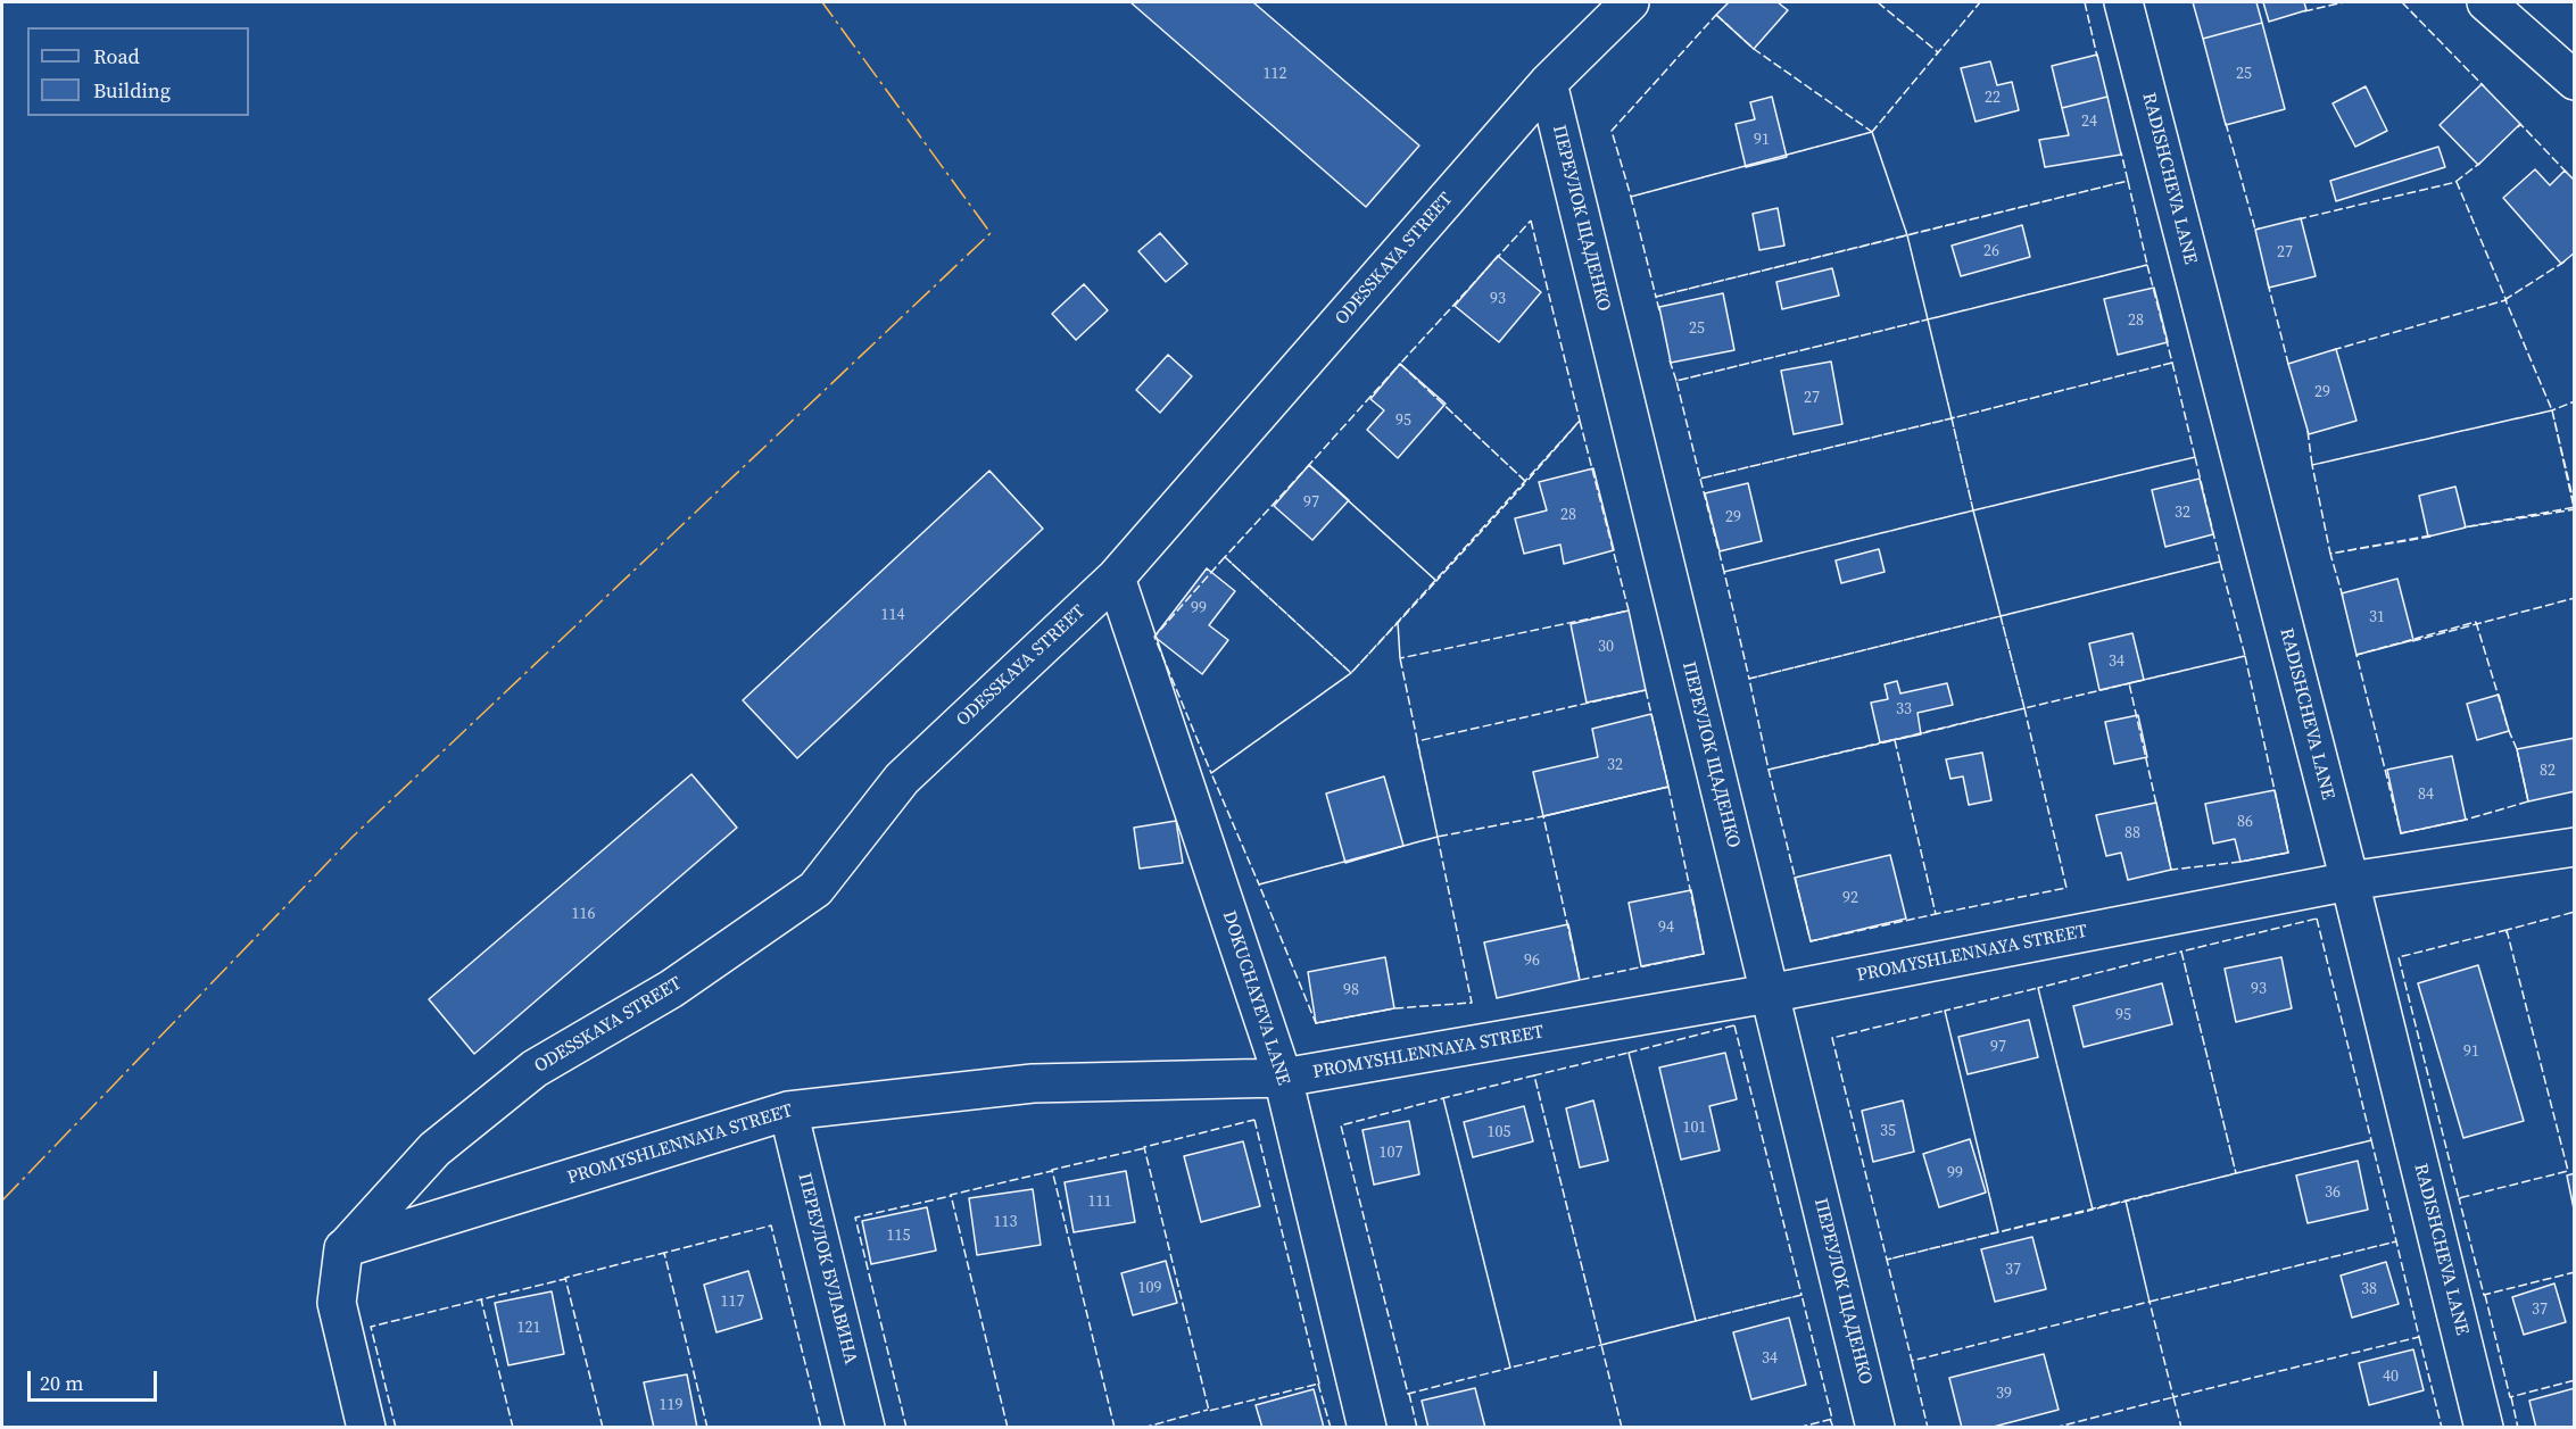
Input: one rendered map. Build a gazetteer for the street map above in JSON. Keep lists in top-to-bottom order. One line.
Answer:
{"streets":{"street":["RADISHCHEVA LANE","ПЕРЕУЛОК ЩАДЕНКО","ODESSKAYA STREET","PROMYSHLENNAYA STREET","DOKUCHAYEVA LANE","ПЕРЕУЛОК БУЛАВИНА"]},"crossings":[["RADISHCHEVA LANE","PROMYSHLENNAYA STREET"],["ПЕРЕУЛОК ЩАДЕНКО","ODESSKAYA STREET"],["ПЕРЕУЛОК ЩАДЕНКО","PROMYSHLENNAYA STREET"],["ODESSKAYA STREET","PROMYSHLENNAYA STREET"],["ODESSKAYA STREET","DOKUCHAYEVA LANE"],["PROMYSHLENNAYA STREET","DOKUCHAYEVA LANE"],["PROMYSHLENNAYA STREET","ПЕРЕУЛОК БУЛАВИНА"]],"house_numbers":["112","25","22","24","91","26","27","93","28","25","29","27","95","97","32","28","29","99","114","31","30","34","33","32","82","84","86","88","92","116","94","96","93","98","95","97","91","101","35","105","107","99","36","111","113","115","37","109","38","117","37","121","34","40","39","119"],"legend":["Road","Building"],"scale_bar":"20 m"}
